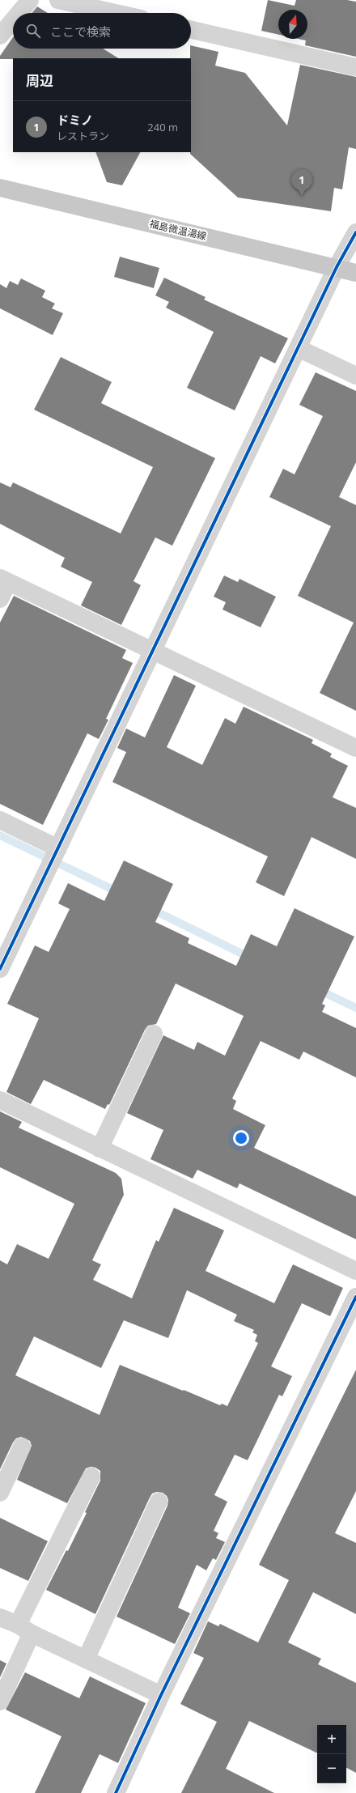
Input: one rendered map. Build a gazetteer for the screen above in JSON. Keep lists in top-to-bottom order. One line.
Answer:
{"streets":{"main road":["福島微温湯線"]},"north":"top","page":{"search":"ここで検索","heading":"周辺","list":[{"mark":"1","name":"ドミノ","note":"レストラン","value":"240 m"}],"pins":"1","map_buttons":["+","−"]}}
